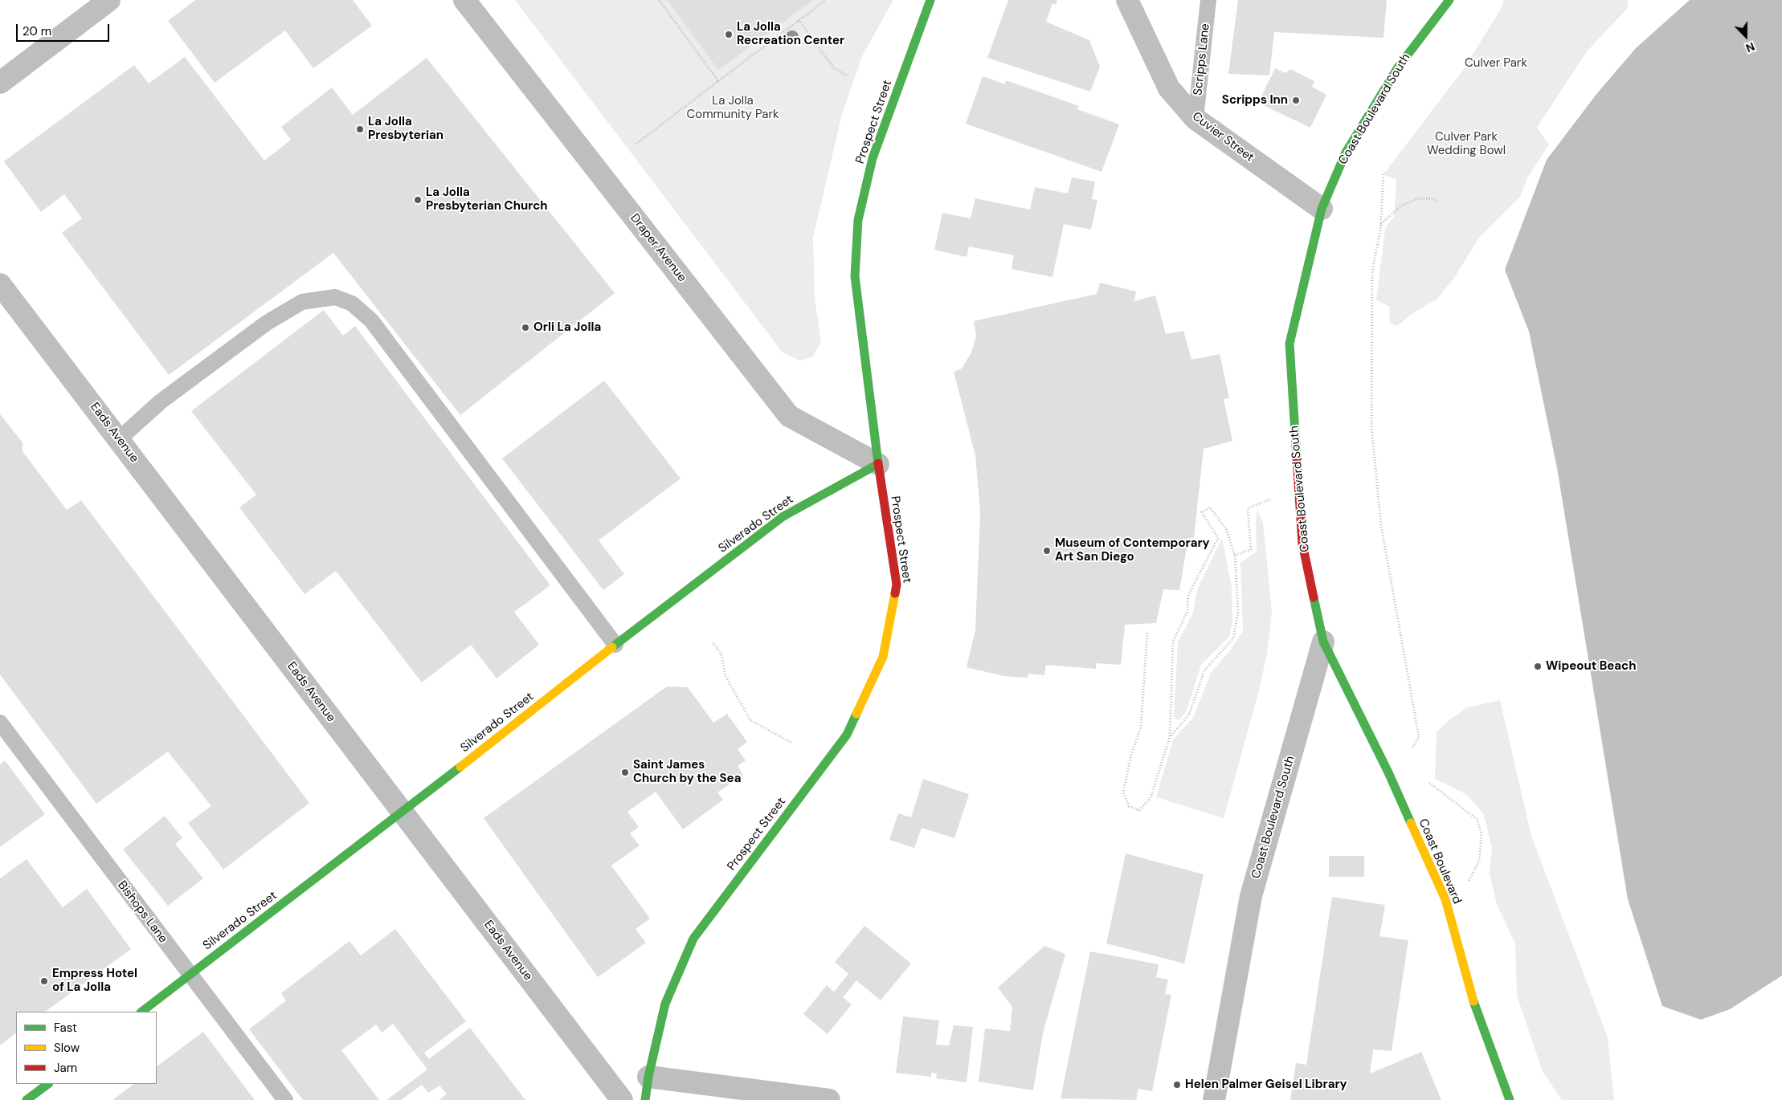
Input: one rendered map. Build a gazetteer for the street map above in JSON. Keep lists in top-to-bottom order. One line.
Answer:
{"streets":{"street":["Coast Boulevard South","Prospect Street","Cuvier Street","Draper Avenue","Eads Avenue","Silverado Street","Coast Boulevard"],"lane":["Scripps Lane","Bishops Lane"]},"crossings":[["Scripps Lane","Cuvier Street"],["Coast Boulevard South","Cuvier Street"],["Coast Boulevard South","Coast Boulevard"],["Prospect Street","Draper Avenue"],["Prospect Street","Silverado Street"],["Draper Avenue","Silverado Street"],["Eads Avenue","Silverado Street"],["Silverado Street","Bishops Lane"]],"parks":["Culver Park","La Jolla Community Park","Culver Park Wedding Bowl"],"places":["La Jolla Recreation Center","Scripps Inn","La Jolla Presbyterian","La Jolla Presbyterian Church","Orli La Jolla","Museum of Contemporary Art San Diego","Wipeout Beach","Saint James Church by the Sea","Empress Hotel of La Jolla","Helen Palmer Geisel Library"],"legend":["Fast","Slow","Jam"],"scale_bar":"20 m","north":"bottom"}
